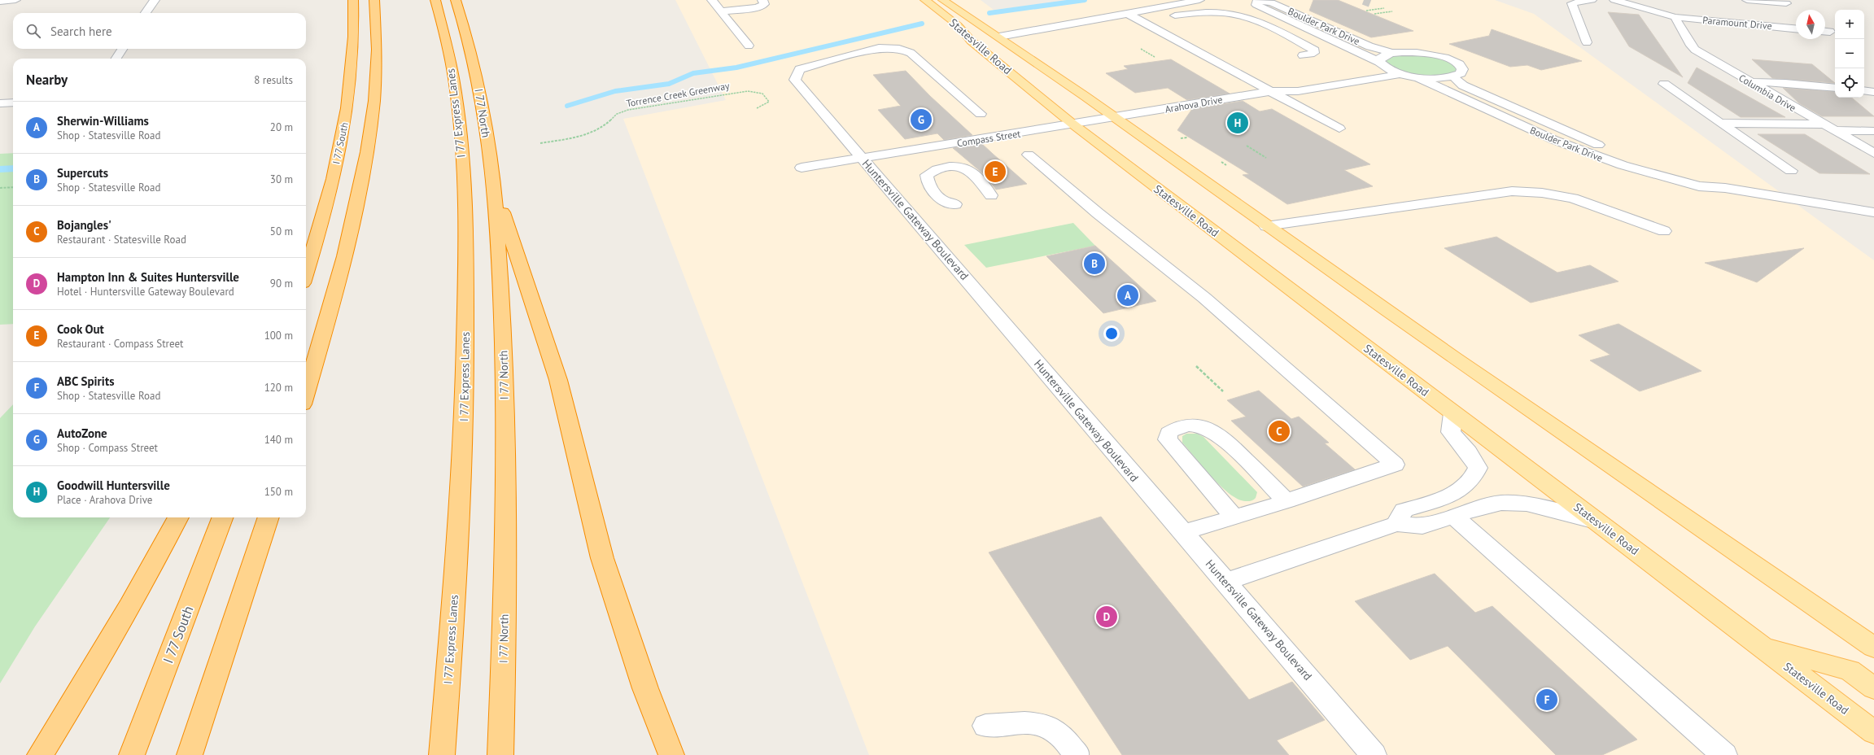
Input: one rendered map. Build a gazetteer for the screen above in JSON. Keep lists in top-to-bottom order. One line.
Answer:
{"streets":{"highway":["I 77 Express Lanes","I 77 North","I 77 South"],"main road":["Statesville Road"],"street":["Paramount Drive","Boulder Park Drive","Columbia Drive","Arahova Drive","Compass Street","Huntersville Gateway Boulevard"],"path":["Torrence Creek Greenway"]},"crossings":[["Paramount Drive","Columbia Drive"],["Statesville Road","Arahova Drive"],["Statesville Road","Compass Street"],["Arahova Drive","Compass Street"],["Compass Street","Huntersville Gateway Boulevard"]],"north":"top","page":{"map_buttons":["+","−"],"search":"Search here","heading":["Nearby","8 results"],"list":[{"mark":"A","name":"Sherwin-Williams","note":"Shop · Statesville Road","value":"20 m"},{"mark":"B","name":"Supercuts","note":"Shop · Statesville Road","value":"30 m"},{"mark":"C","name":"Bojangles'","note":"Restaurant · Statesville Road","value":"50 m"},{"mark":"D","name":"Hampton Inn & Suites Huntersville","note":"Hotel · Huntersville Gateway Boulevard","value":"90 m"},{"mark":"E","name":"Cook Out","note":"Restaurant · Compass Street","value":"100 m"},{"mark":"F","name":"ABC Spirits","note":"Shop · Statesville Road","value":"120 m"},{"mark":"G","name":"AutoZone","note":"Shop · Compass Street","value":"140 m"},{"mark":"H","name":"Goodwill Huntersville","note":"Place · Arahova Drive","value":"150 m"}],"pins":["G","H","E","B","A","C","D","F"]}}
